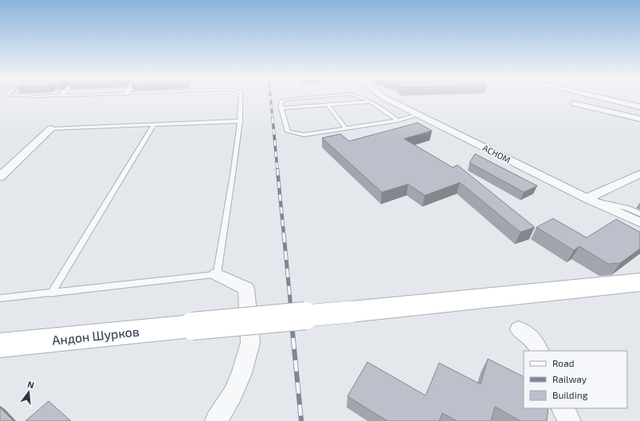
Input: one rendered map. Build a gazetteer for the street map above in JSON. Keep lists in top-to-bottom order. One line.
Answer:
{"streets":{"main road":["Андон Шурков"],"street":["АСНОМ"]},"legend":["Road","Railway","Building"],"north":"top"}
